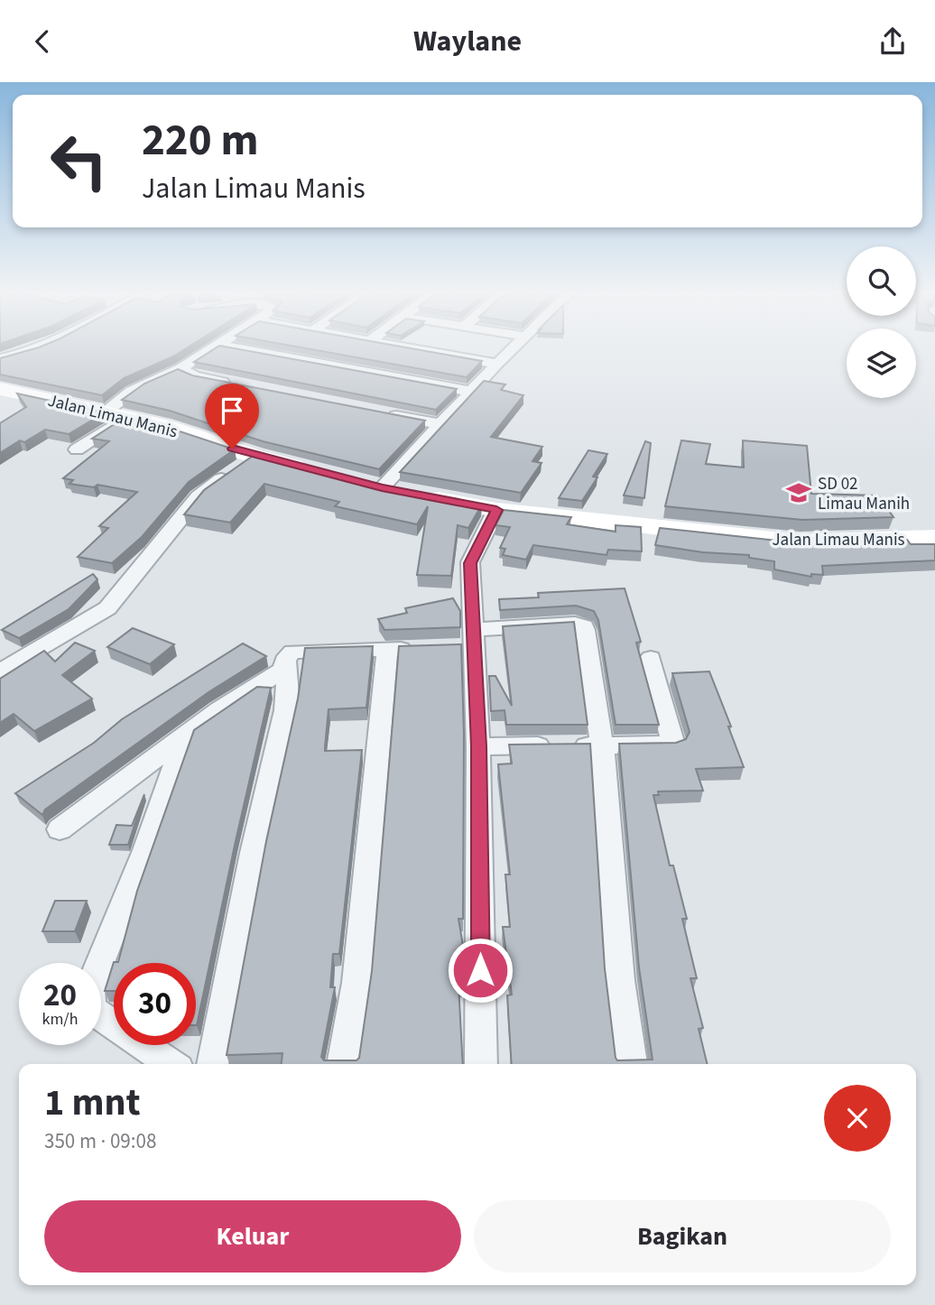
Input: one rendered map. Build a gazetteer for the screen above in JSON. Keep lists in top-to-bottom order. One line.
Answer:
{"streets":{"street":["Jalan Limau Manis"]},"places":{"school or university":["SD 02 Limau Manih"]},"page":{"header":"Waylane","turn":["220 m","Jalan Limau Manis"],"speed":"20 km/h","limit":"30","heading":["1 mnt","350 m · 09:08"],"buttons":["Keluar","Bagikan"]}}
